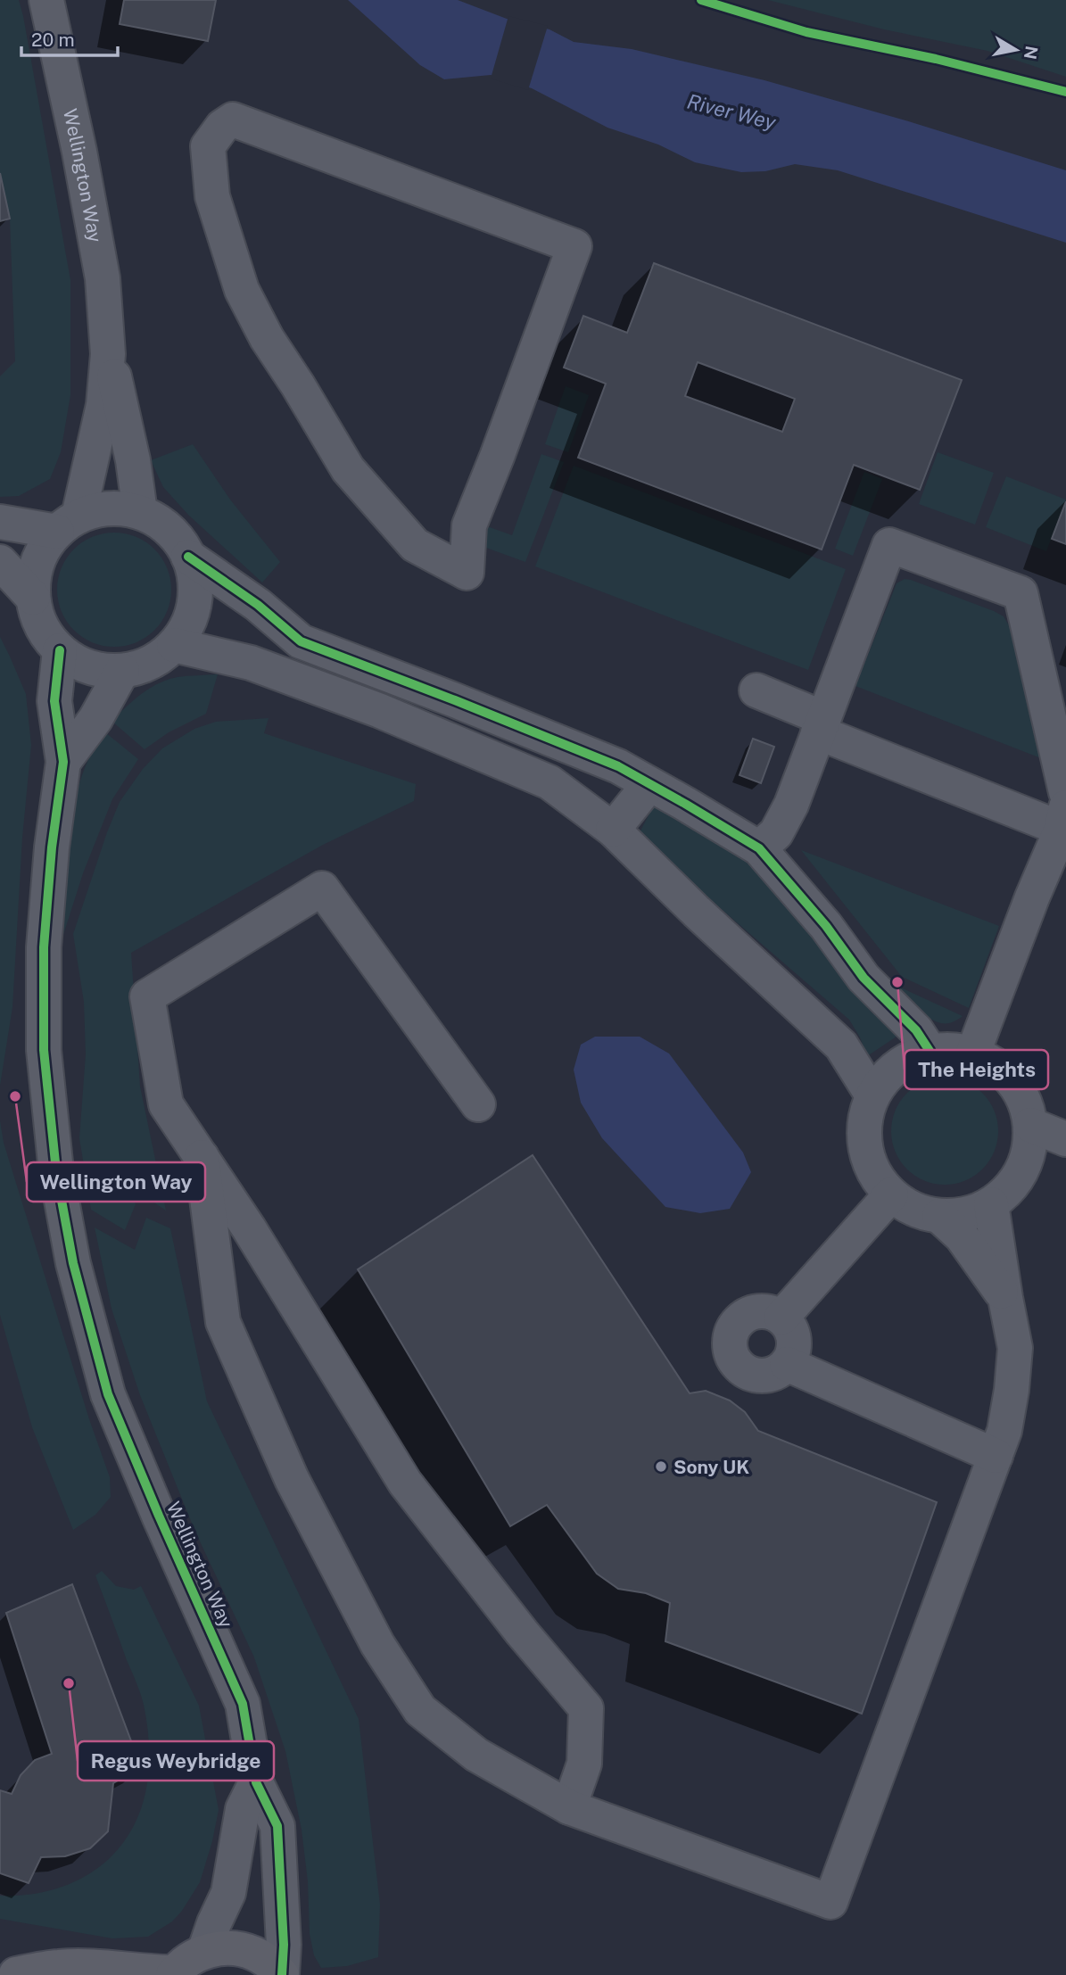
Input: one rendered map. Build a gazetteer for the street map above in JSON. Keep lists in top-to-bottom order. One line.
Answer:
{"streets":{"street":["Wellington Way"]},"water":["River Wey"],"places":["The Heights","Wellington Way","Sony UK","Regus Weybridge"],"scale_bar":"20 m","north":"right"}
